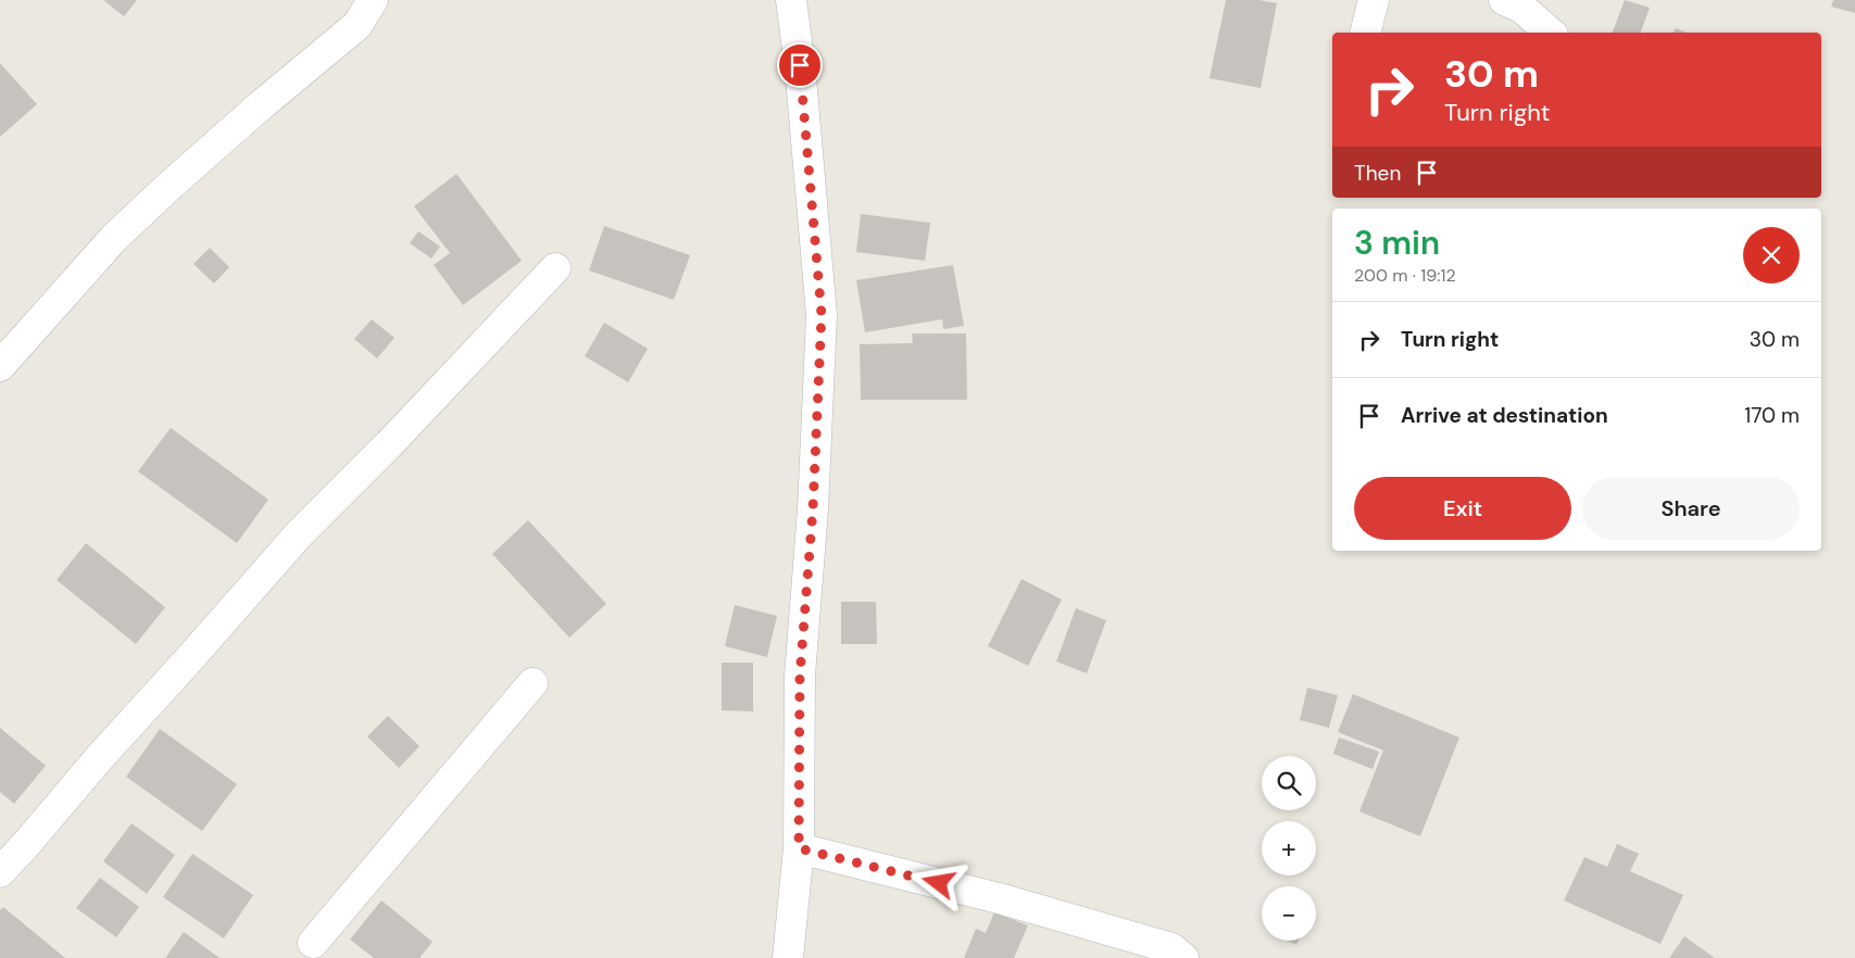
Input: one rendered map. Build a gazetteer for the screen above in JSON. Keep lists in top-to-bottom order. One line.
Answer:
{"page":{"turn":["30 m","Turn right"],"then":"Then","heading":["3 min","200 m · 19:12"],"list":[{"name":"Turn right","value":"30 m"},{"name":"Arrive at destination","value":"170 m"}],"buttons":["Exit","Share"],"map_buttons":["+","−"]}}
